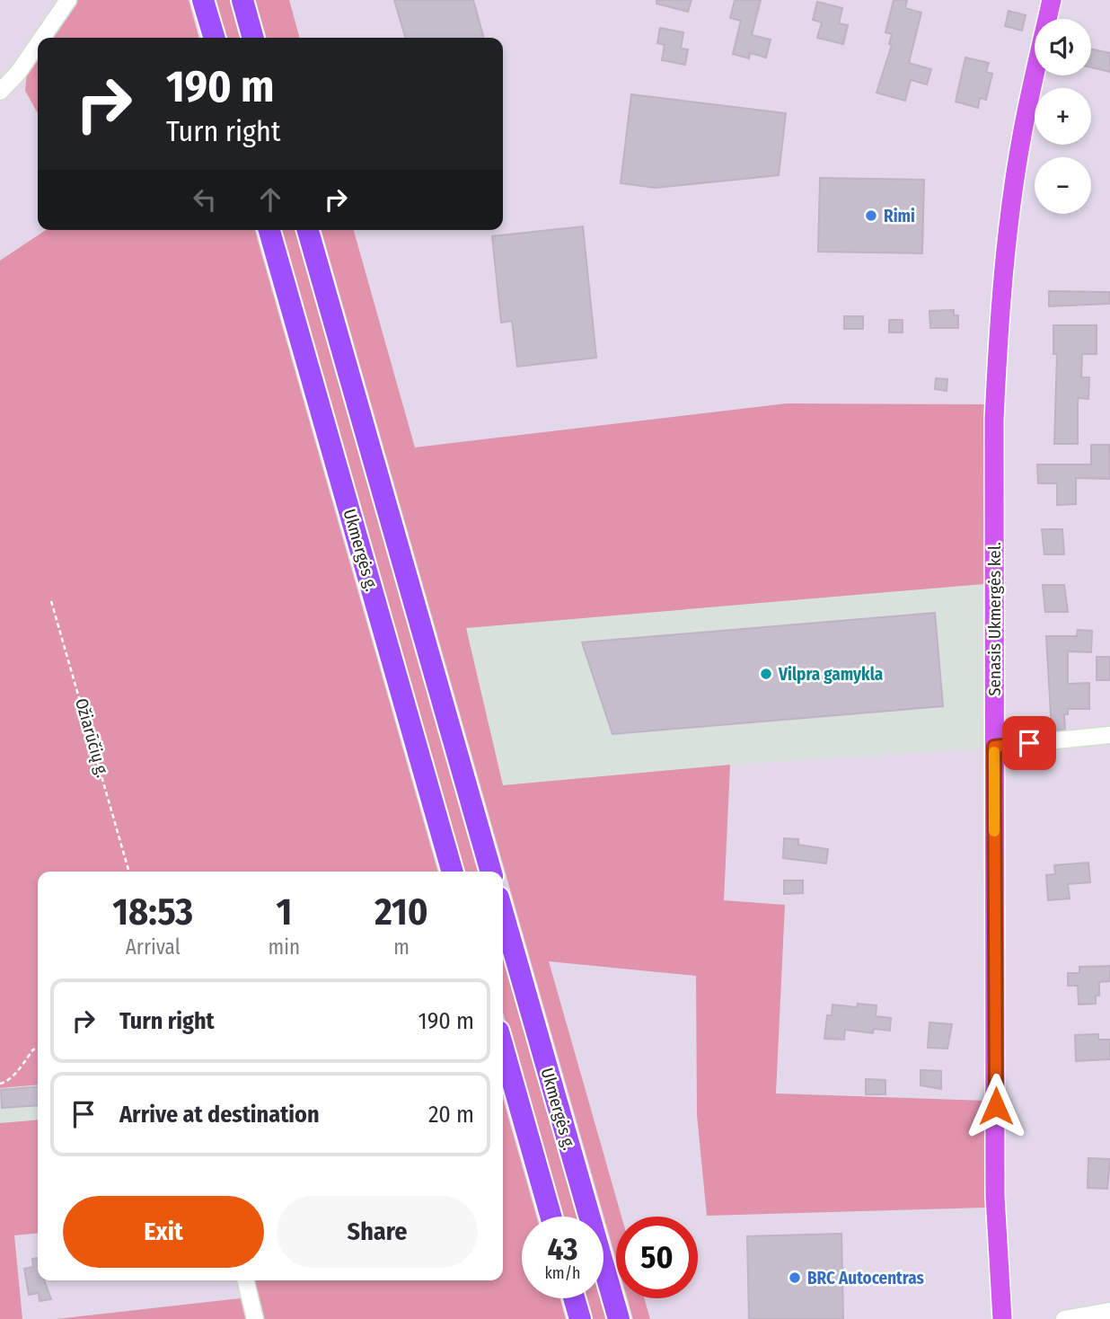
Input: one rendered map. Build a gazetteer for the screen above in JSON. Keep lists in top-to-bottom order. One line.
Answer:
{"streets":{"highway":["Ukmergės g."],"main road":["Senasis Ukmergės kel."],"path":["Ožiarūčių g."]},"places":["Rimi","Vilpra gamykla","BRC Autocentras"],"page":{"map_buttons":["+","−"],"turn":["190 m","Turn right"],"eta":["18:53","Arrival","1","min","210","m"],"list":[{"name":"Turn right","value":"190 m"},{"name":"Arrive at destination","value":"20 m"}],"buttons":["Exit","Share"],"speed":"43 km/h","limit":"50"}}
